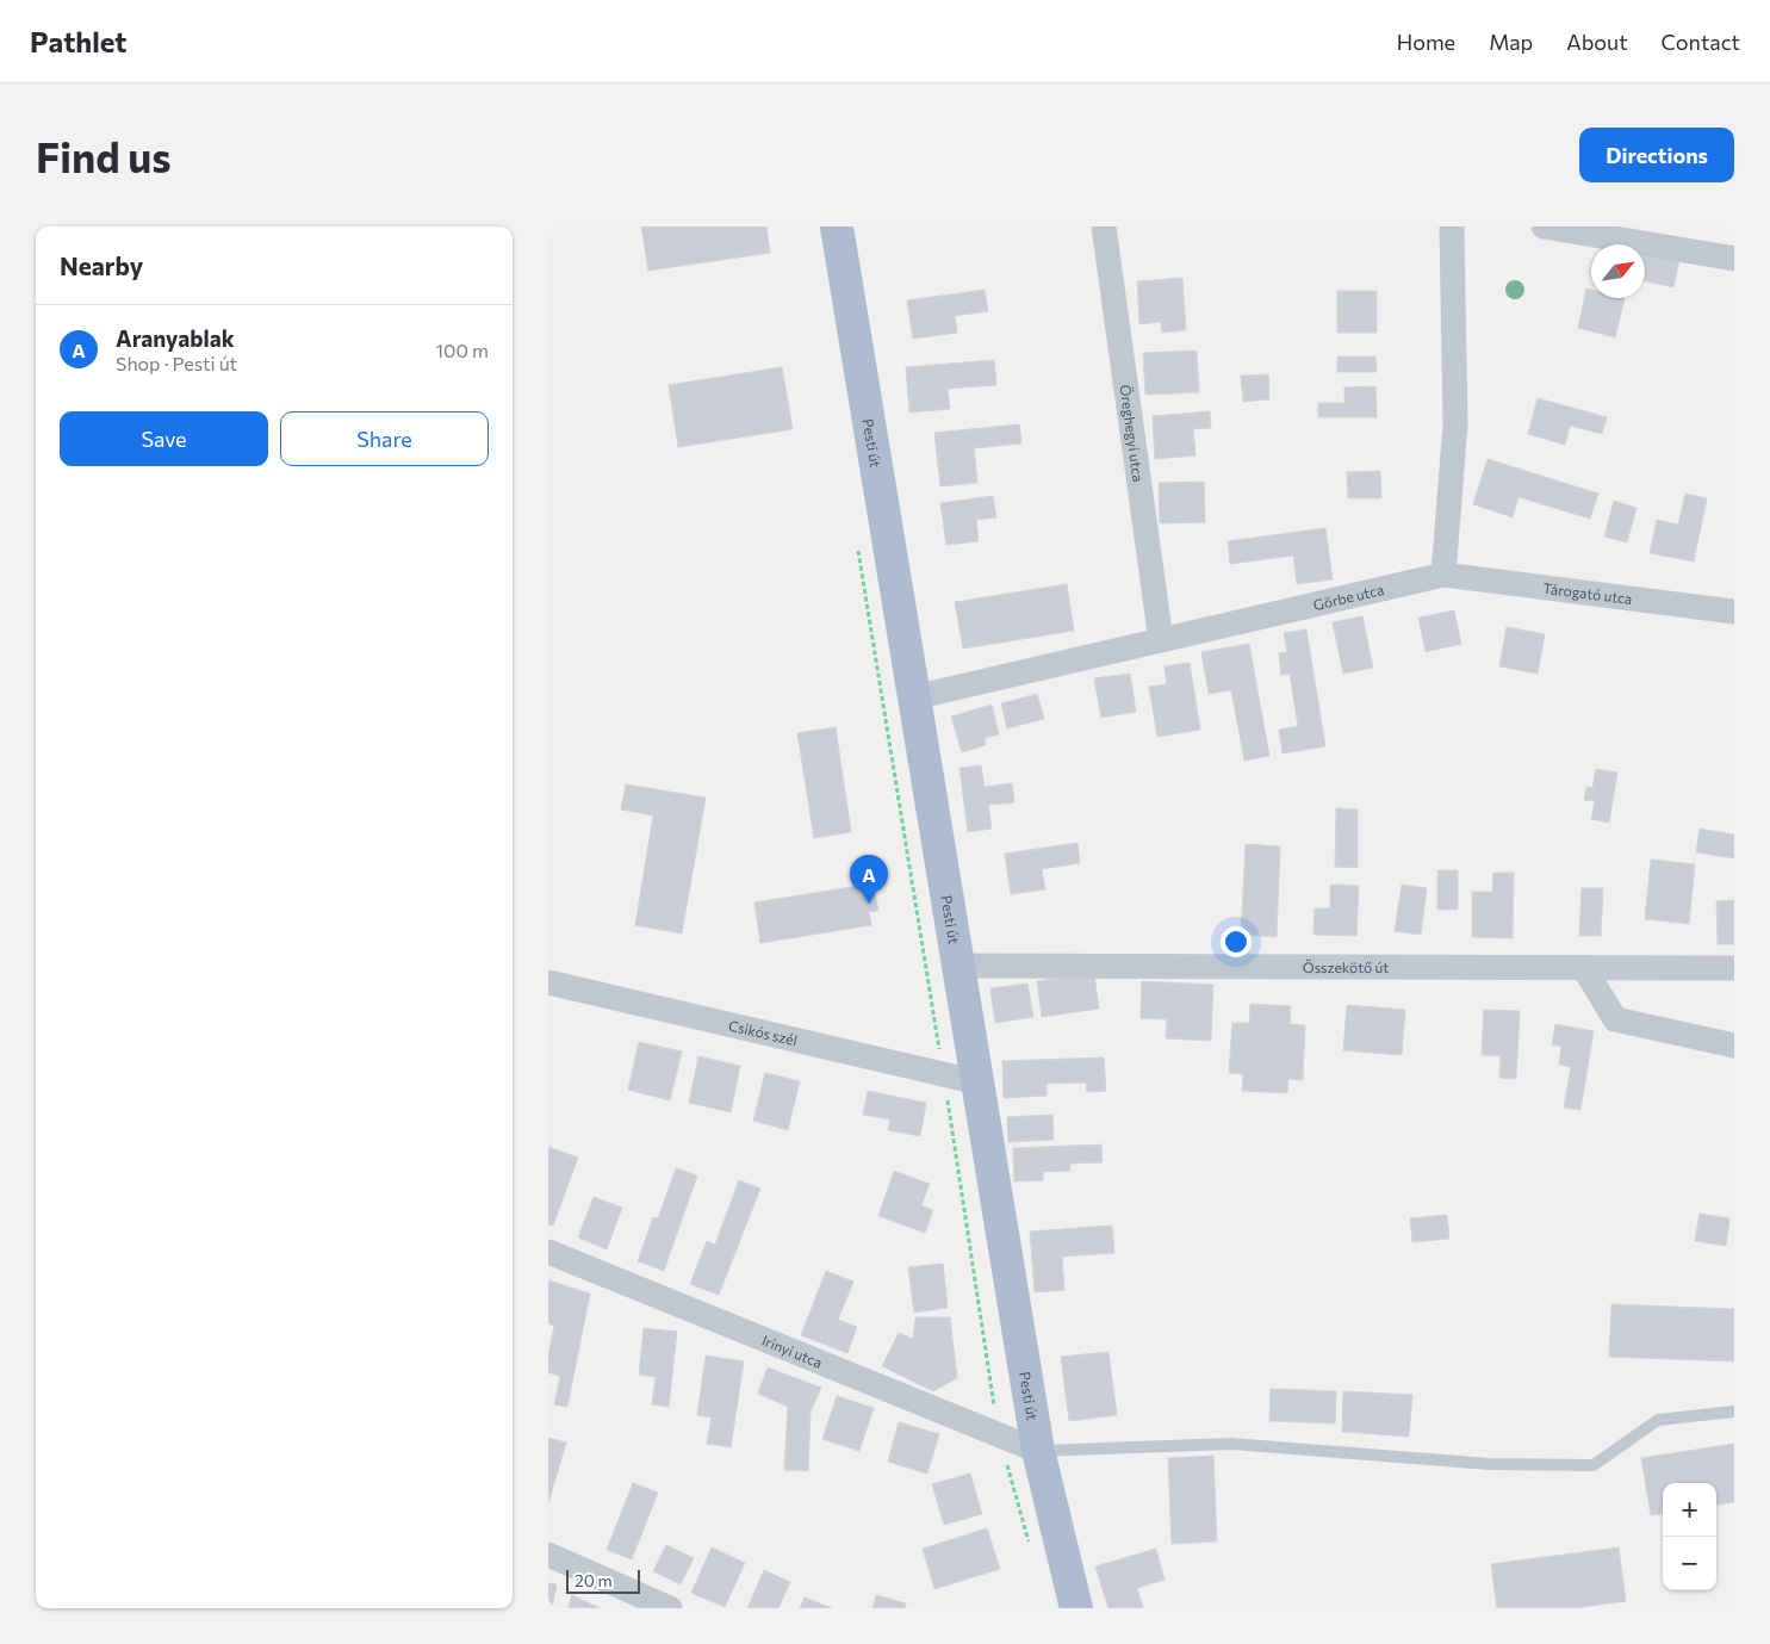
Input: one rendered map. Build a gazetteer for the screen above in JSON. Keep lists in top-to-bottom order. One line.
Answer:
{"streets":{"main road":["Pesti út"],"street":["Öreghegyi utca","Tárogató utca","Görbe utca","Összekötő út","Csikós szél","Irinyi utca"]},"crossings":[["Öreghegyi utca","Görbe utca"],["Pesti út","Görbe utca"],["Pesti út","Összekötő út"],["Pesti út","Csikós szél"],["Pesti út","Irinyi utca"],["Tárogató utca","Görbe utca"]],"scale_bar":"20 m","north":"top right","page":{"header":"Pathlet","nav":["Home","Map","About","Contact"],"buttons":["Directions",["Save","Share"]],"title":"Find us","heading":"Nearby","list":[{"mark":"A","name":"Aranyablak","note":"Shop · Pesti út","value":"100 m"}],"pins":"A","map_buttons":["+","−"],"scale":"20 m"}}
